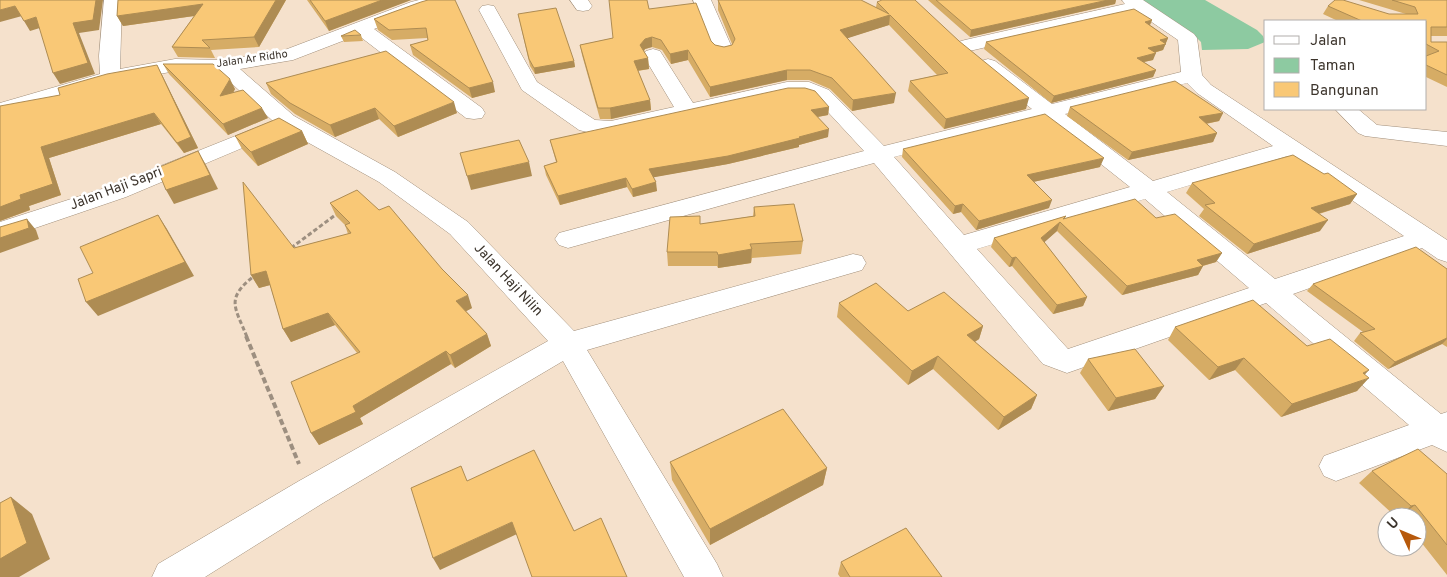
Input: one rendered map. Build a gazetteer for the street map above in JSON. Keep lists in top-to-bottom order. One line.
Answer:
{"streets":{"street":["Jalan Ar Ridho","Jalan Haji Sapri","Jalan Haji Nilin"]},"crossings":[["Jalan Ar Ridho","Jalan Haji Nilin"],["Jalan Haji Sapri","Jalan Haji Nilin"]],"legend":["Jalan","Taman","Bangunan"],"north":"top left"}
